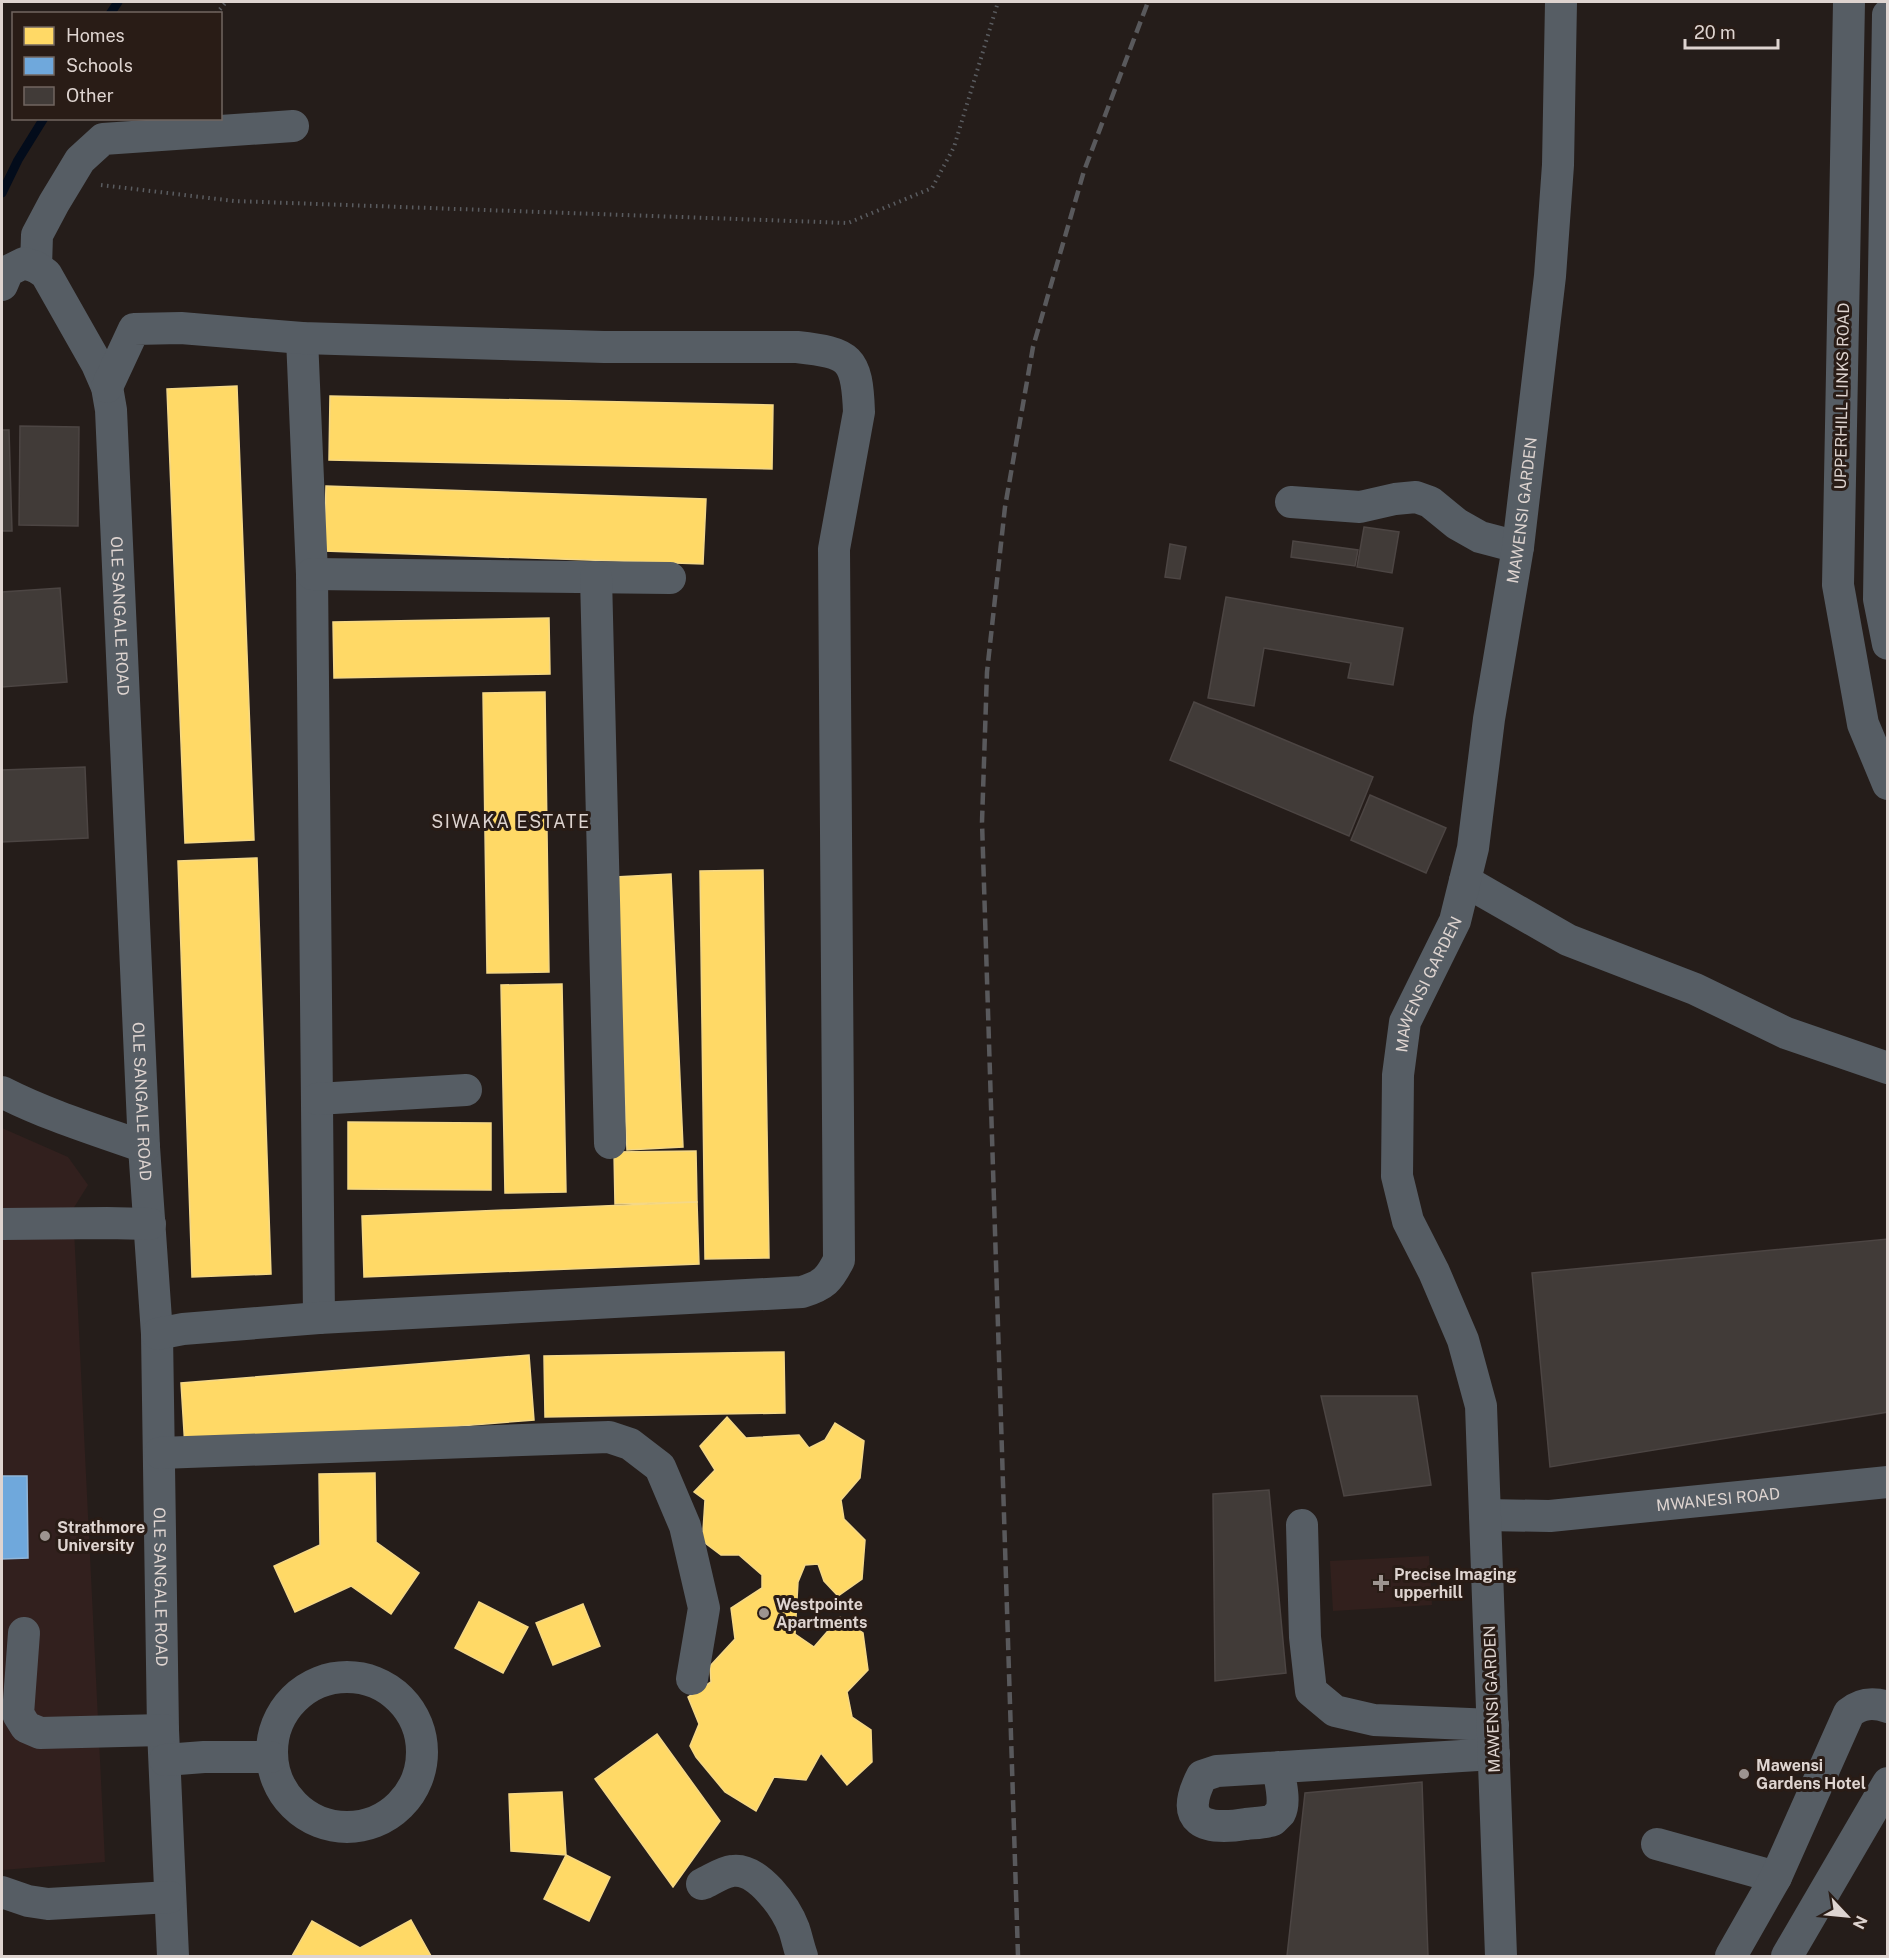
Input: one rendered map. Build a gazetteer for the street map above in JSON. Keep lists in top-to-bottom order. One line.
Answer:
{"streets":{"street":["UPPERHILL LINKS ROAD","MAWENSI GARDEN","OLE SANGALE ROAD","MWANESI ROAD"]},"crossings":[["MAWENSI GARDEN","MWANESI ROAD"]],"districts":["SIWAKA ESTATE"],"places":{"other":["Strathmore University","Westpointe Apartments","Mawensi Gardens Hotel"],"health":["Precise Imaging upperhill"]},"legend":["Homes","Schools","Other"],"scale_bar":"20 m","north":"bottom right"}
